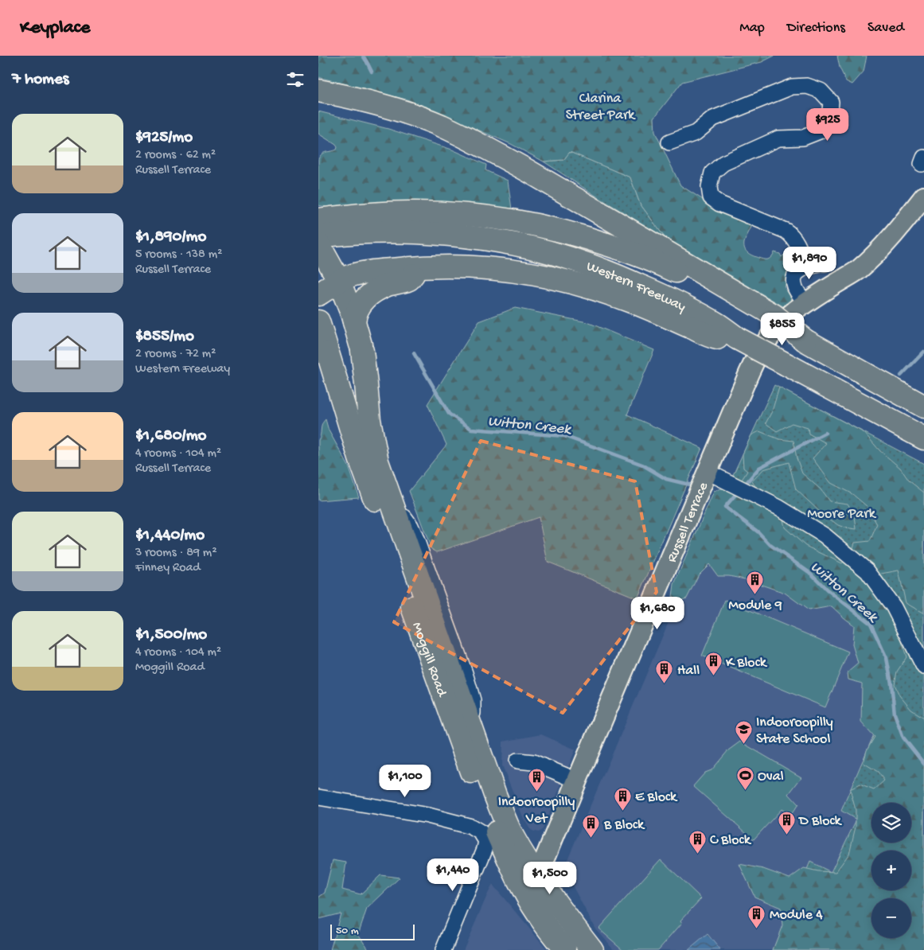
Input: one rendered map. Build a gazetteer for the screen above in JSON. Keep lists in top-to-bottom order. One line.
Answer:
{"streets":{"highway":["Western Freeway","Moggill Road"],"main road":["Russell Terrace"]},"crossings":[["Western Freeway","Moggill Road"],["Russell Terrace","Moggill Road"]],"water":["Witton Creek"],"parks":["Clarina Street Park","Moore Park"],"places":{"building":["Module 9","K Block","Hall","Indooroopilly Vet","E Block","D Block","B Block","C Block","Module 4"],"school or university":["Indooroopilly State School"],"sports":["Oval"]},"scale_bar":"50 m","page":{"header":"Keyplace","nav":["Map","Directions","Saved"],"heading":"7 homes","list":[{"name":"$925/mo","note":"2 rooms · 62 m² · Russell Terrace"},{"name":"$1,890/mo","note":"5 rooms · 138 m² · Russell Terrace"},{"name":"$855/mo","note":"2 rooms · 72 m² · Western Freeway"},{"name":"$1,680/mo","note":"4 rooms · 104 m² · Russell Terrace"},{"name":"$1,440/mo","note":"3 rooms · 89 m² · Finney Road"},{"name":"$1,500/mo","note":"4 rooms · 104 m² · Moggill Road"}],"price":["$925","$1,890","$855","$1,680","$1,100","$1,440","$1,500"],"map_buttons":["+","−"],"scale":"50 m"}}
